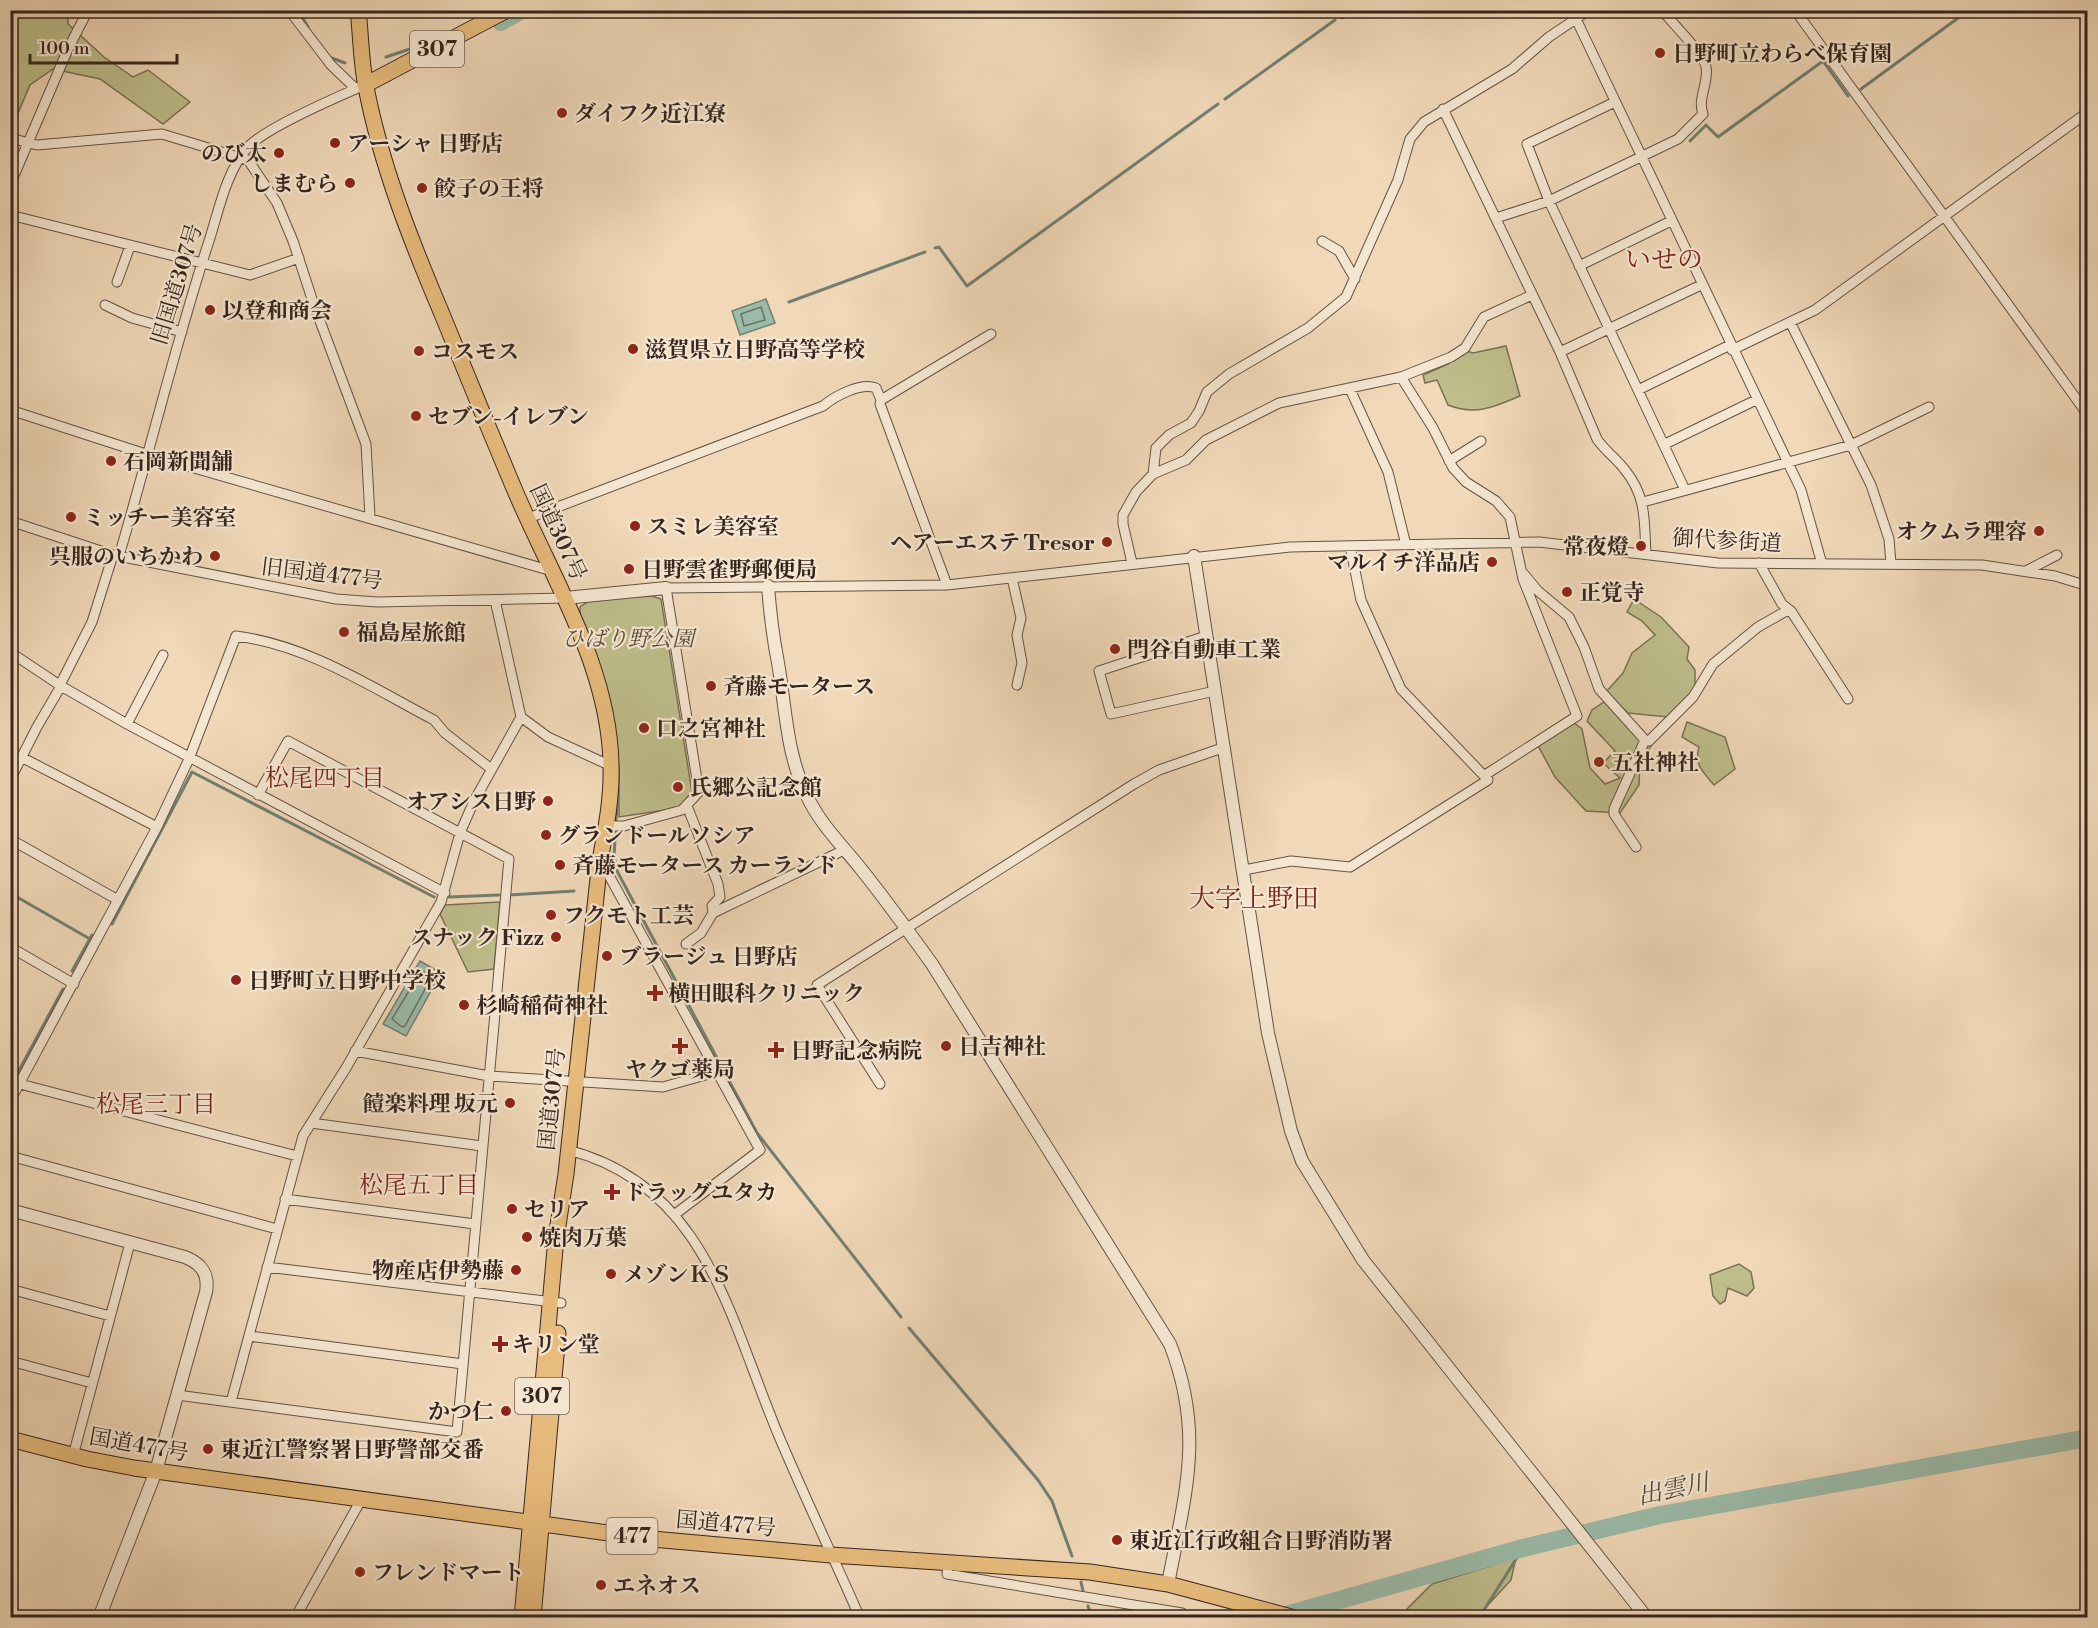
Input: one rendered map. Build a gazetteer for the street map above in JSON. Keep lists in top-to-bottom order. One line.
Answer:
{"streets":{"highway":["307","国道307号","国道477号","477"],"street":["旧国道307号","御代参街道","旧国道477号"]},"crossings":[["307","旧国道307号"],["307","国道307号"],["旧国道307号","国道307号"],["旧国道307号","旧国道477号"],["国道307号","旧国道477号"],["国道307号","国道477号"]],"districts":["いせの","松尾四丁目","大字上野田","松尾三丁目","松尾五丁目"],"water":["出雲川"],"parks":["ひばり野公園"],"places":{"other":["日野町立わらべ保育園","ダイフク近江寮","アーシャ 日野店","のび太","しまむら","餃子の王将","以登和商会","滋賀県立日野高等学校","コスモス","セブン-イレブン","石岡新聞舗","ミッチー美容室","スミレ美容室","オクムラ理容","ヘアーエステ Tresor","常夜燈","呉服のいちかわ","マルイチ洋品店","日野雲雀野郵便局","正覚寺","福島屋旅館","門谷自動車工業","斉藤モータース","口之宮神社","五社神社","氏郷公記念館","オアシス日野","グランドールソシア","斉藤モータース カーランド","フクモト工芸","スナック Fizz","ブラージュ 日野店","日野町立日野中学校","杉崎稲荷神社","日吉神社","饐楽料理 坂元","セリア","焼肉万葉","物産店伊勢藤","メゾンＫＳ","かつ仁","東近江警察署日野警部交番","東近江行政組合日野消防署","フレンドマート","エネオス"],"health":["横田眼科クリニック","ヤクゴ薬局","日野記念病院","ドラッグユタカ","キリン堂"]},"scale_bar":"100 m"}
